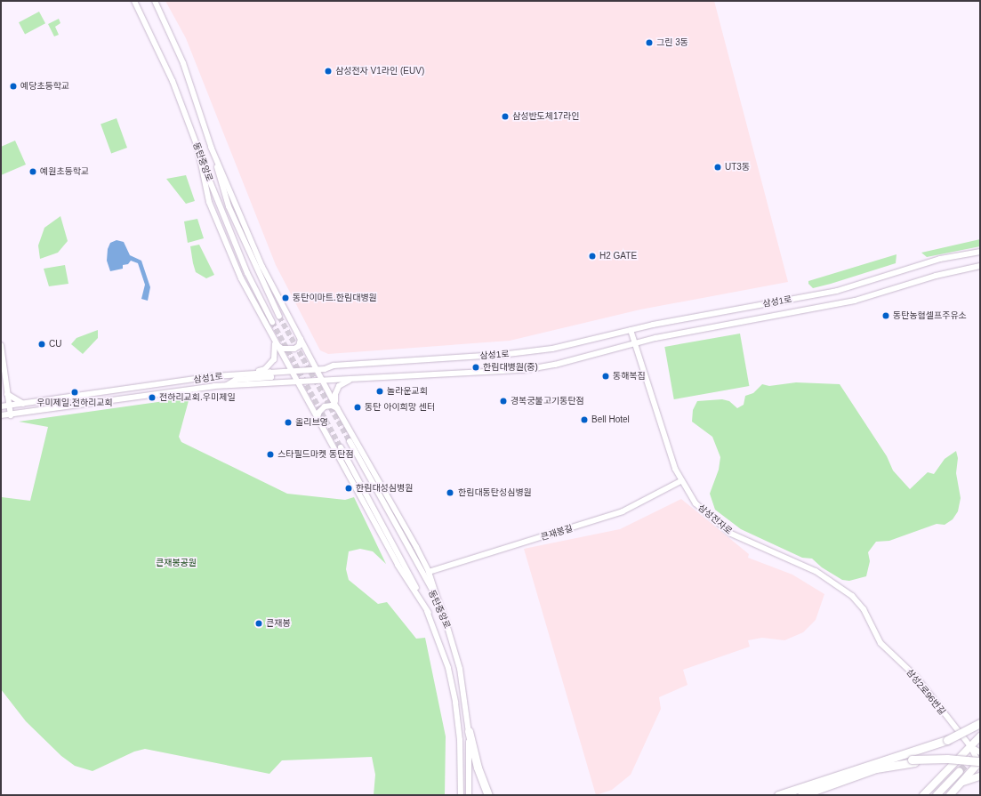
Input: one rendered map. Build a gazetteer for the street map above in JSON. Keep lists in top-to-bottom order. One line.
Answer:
{"streets":{"street":["동탄중앙로","삼성1로","삼성전자로","큰재봉길","삼성2로96번길"]},"crossings":[["삼성1로","삼성전자로"],["삼성전자로","큰재봉길"],["삼성전자로","삼성2로96번길"]],"parks":["큰재봉공원"],"places":["그린 3동","삼성전자 V1라인 (EUV)","예당초등학교","삼성반도체17라인","UT3동","예원초등학교","H2 GATE","동탄이마트.한림대병원","동탄농협셀프주유소","CU","한림대병원(중)","동해복집","놀라운교회","우미제일.전하리교회","전하리교회.우미제일","경복궁불고기동탄점","동탄 아이희망 센터","Bell Hotel","올리브영","스타필드마켓 동탄점","한림대성심병원","한림대동탄성심병원","큰재봉"]}
